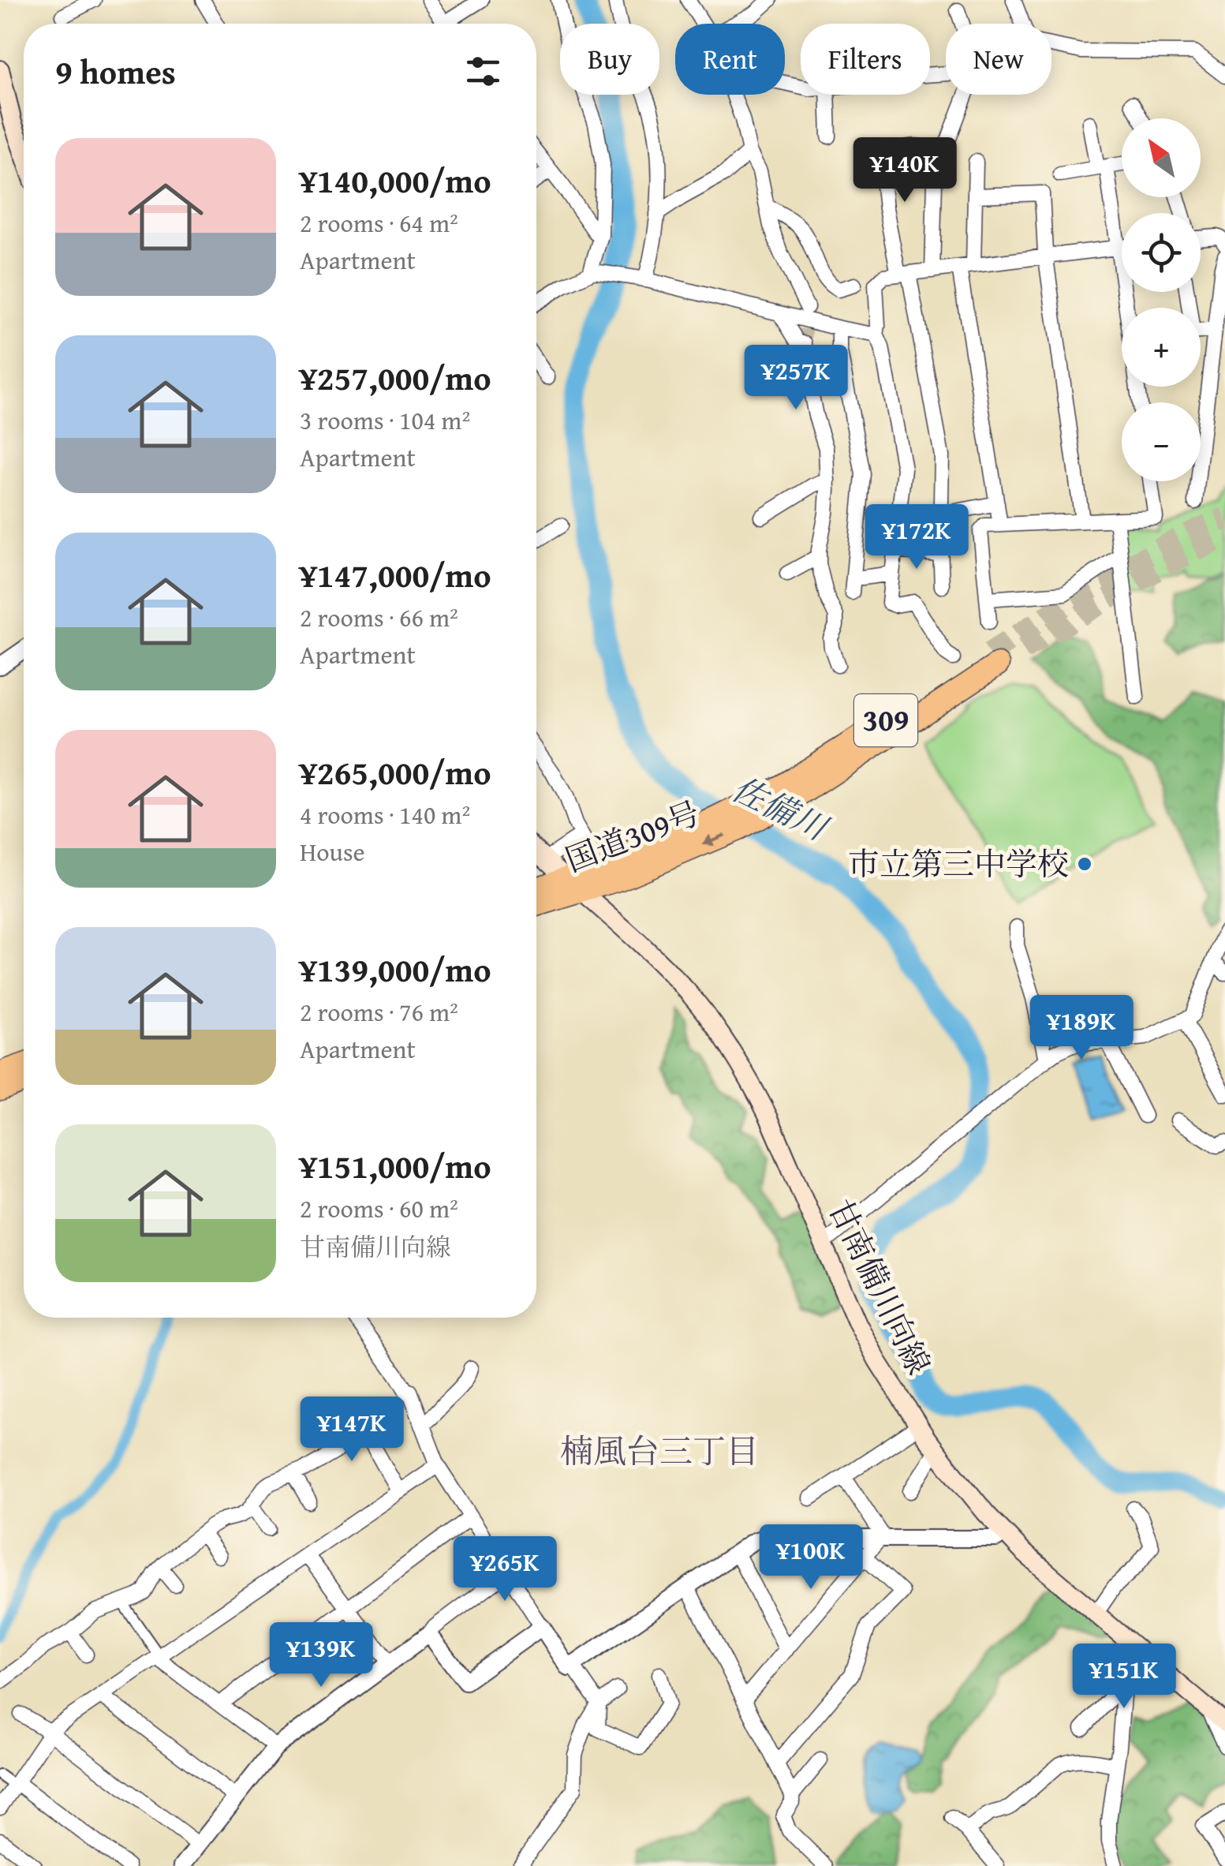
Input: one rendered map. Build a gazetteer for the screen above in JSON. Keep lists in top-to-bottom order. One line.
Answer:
{"streets":{"highway":["309","国道309号"],"main road":["甘南備川向線"]},"crossings":[["国道309号","甘南備川向線"]],"districts":["楠風台三丁目"],"water":["佐備川"],"places":["市立第三中学校"],"north":"top left","page":{"chip":["Buy","Rent","Filters","New"],"heading":"9 homes","map_buttons":["+","−"],"list":[{"name":"¥140,000/mo","note":"2 rooms · 64 m² · Apartment"},{"name":"¥257,000/mo","note":"3 rooms · 104 m² · Apartment"},{"name":"¥147,000/mo","note":"2 rooms · 66 m² · Apartment"},{"name":"¥265,000/mo","note":"4 rooms · 140 m² · House"},{"name":"¥139,000/mo","note":"2 rooms · 76 m² · Apartment"},{"name":"¥151,000/mo","note":"2 rooms · 60 m² · 甘南備川向線"}],"price":["¥140K","¥257K","¥172K","¥189K","¥147K","¥100K","¥265K","¥139K","¥151K"]}}
